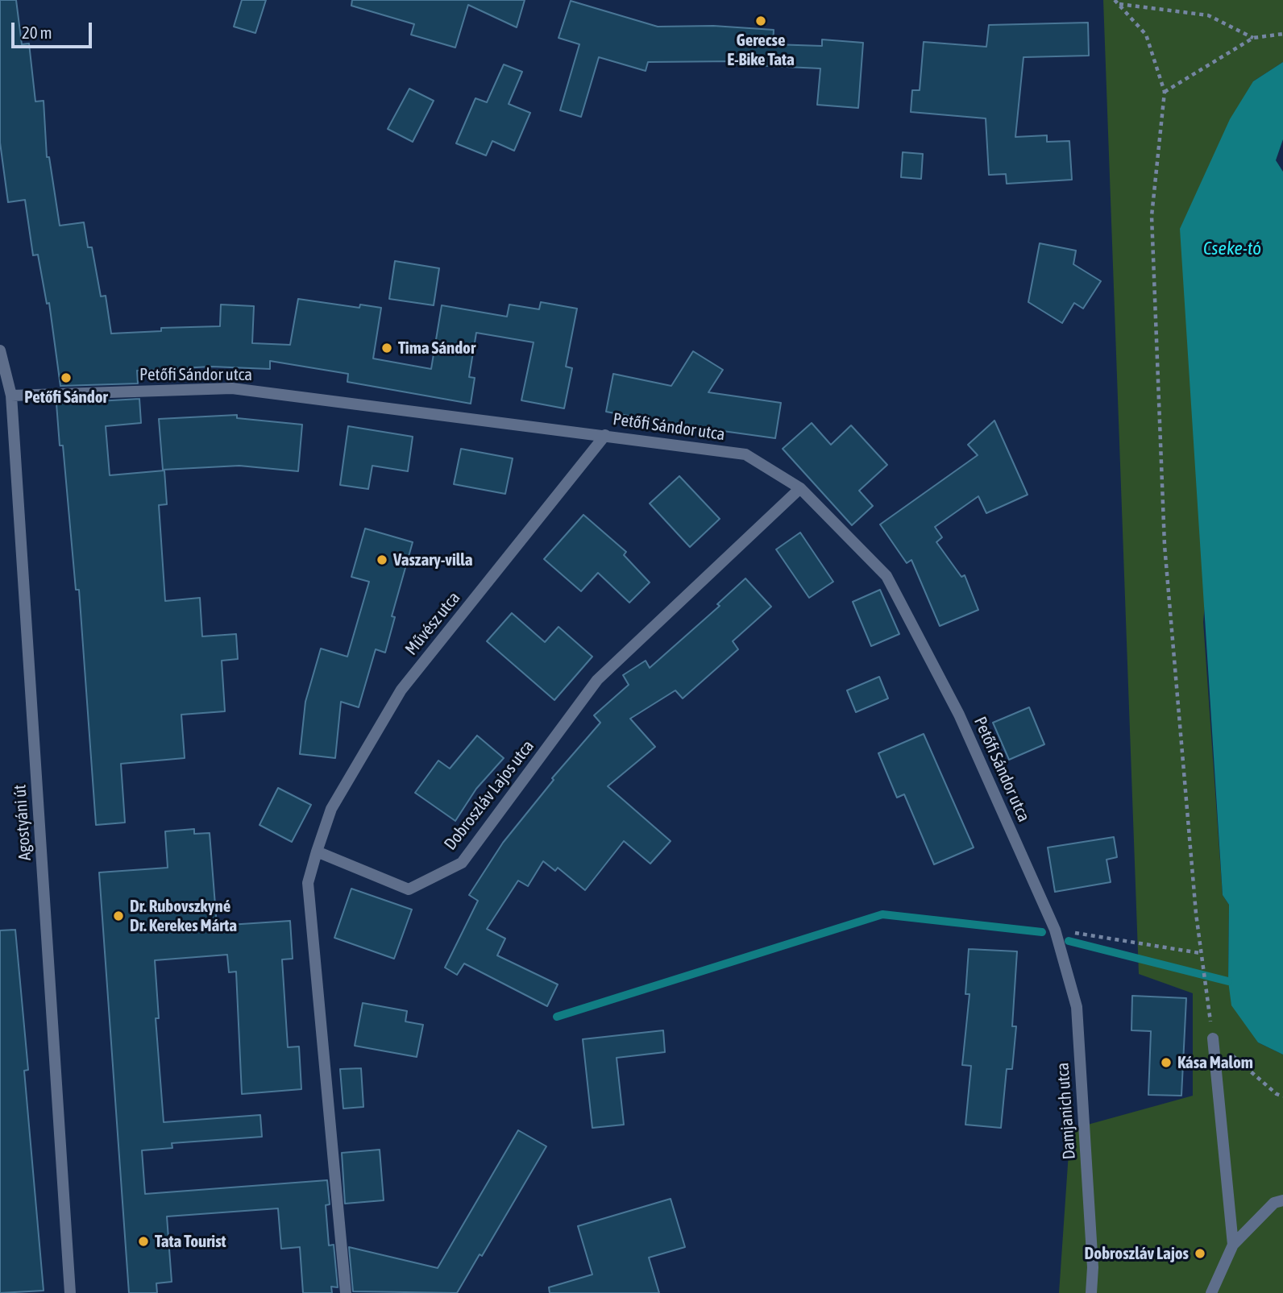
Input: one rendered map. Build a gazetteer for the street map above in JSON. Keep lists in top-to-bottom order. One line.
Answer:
{"streets":{"street":["Petőfi Sándor utca","Művész utca","Dobroszláv Lajos utca","Agostyáni út","Damjanich utca"]},"crossings":[["Petőfi Sándor utca","Művész utca"],["Petőfi Sándor utca","Dobroszláv Lajos utca"],["Petőfi Sándor utca","Agostyáni út"],["Petőfi Sándor utca","Damjanich utca"],["Művész utca","Dobroszláv Lajos utca"]],"water":["Cseke-tó"],"places":["Gerecse E-Bike Tata","Tima Sándor","Petőfi Sándor","Vaszary-villa","Dr. Rubovszkyné Dr. Kerekes Márta","Kása Malom","Tata Tourist","Dobroszláv Lajos"],"scale_bar":"20 m"}
